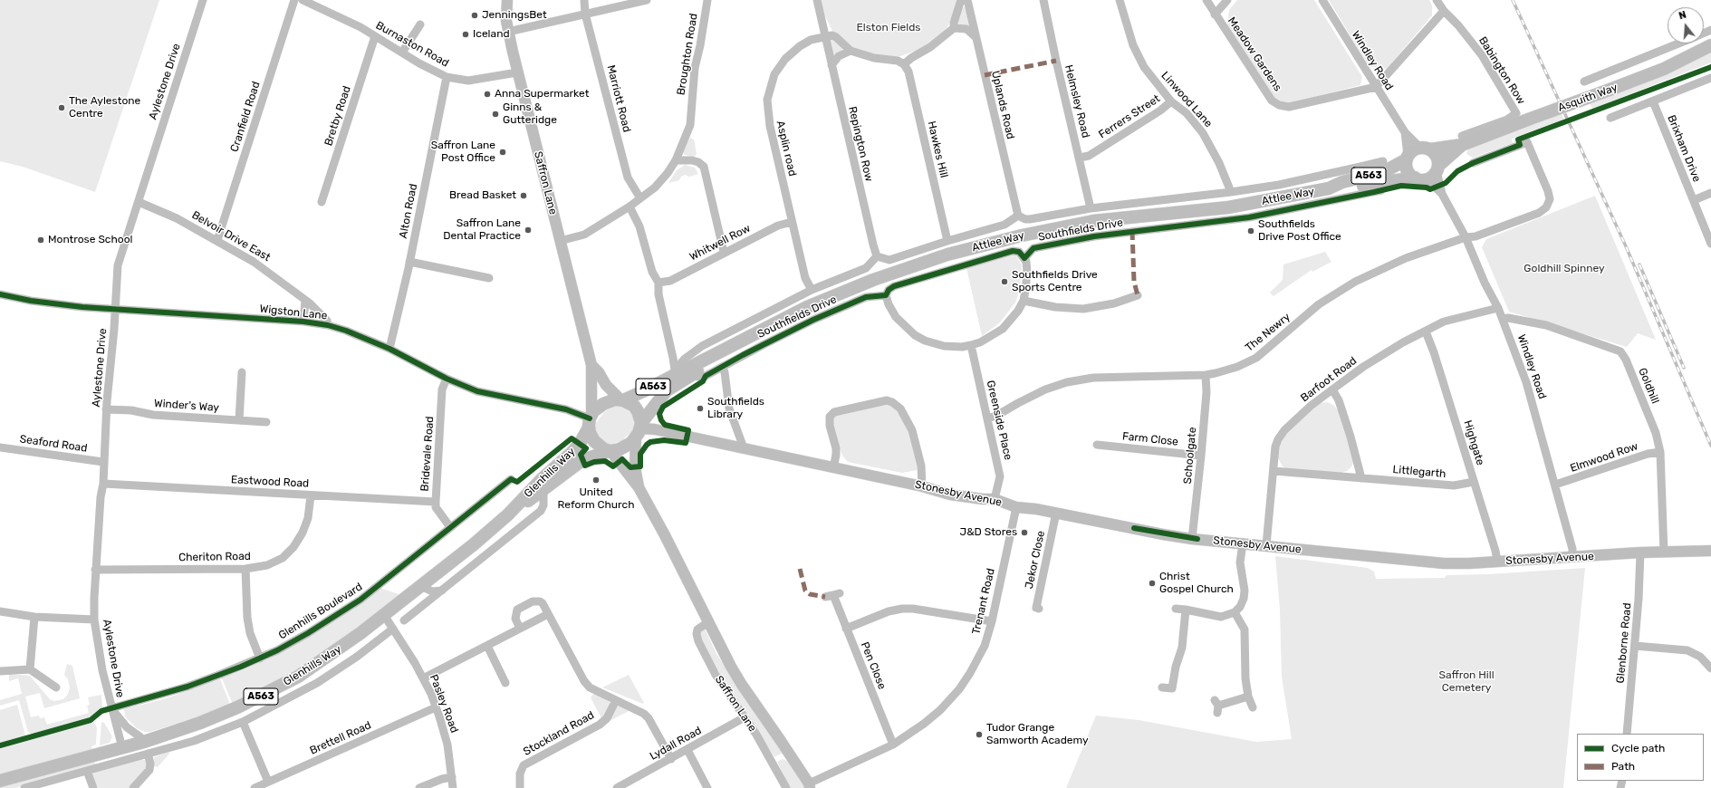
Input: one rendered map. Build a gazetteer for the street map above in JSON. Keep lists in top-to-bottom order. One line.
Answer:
{"streets":{"highway":["Asquith Way","A563","Attlee Way","Glenhills Way"],"main road":["Saffron Lane","Stonesby Avenue"],"street":["Burnaston Road","Broughton Road","Meadow Gardens","Windley Road","Babington Row","Aylestone Drive","Marriott Road","Linwood Lane","Helmsley Road","Uplands Road","Bretby Road","Cranfield Road","Ferrers Street","Repington Row","Asplin road","Brixham Drive","Hawkes Hill","Alton Road","Southfields Drive","Belvoir Drive East","Whitwell Row","Wigston Lane","The Newry","Barfoot Road","Goldhill","Winder's Way","Greenside Place","Farm Close","Highgate","Seaford Road","Bridevale Road","Schoolgate","Elmwood Row","Littlegarth","Eastwood Road","Cheriton Road","Jekor Close","Trenant Road","Glenhills Boulevard","Glenborne Road","Pen Close","Pasley Road","Stockland Road","Brettell Road","Lydall Road"]},"crossings":[["Burnaston Road","Bretby Road"],["Burnaston Road","Saffron Lane"],["Burnaston Road","Alton Road"],["Broughton Road","Marriott Road"],["Broughton Road","Saffron Lane"],["Meadow Gardens","Windley Road"],["Windley Road","Asquith Way"],["Windley Road","Attlee Way"],["Windley Road","The Newry"],["Windley Road","Barfoot Road"],["Windley Road","Goldhill"],["Windley Road","Elmwood Row"],["Windley Road","Stonesby Avenue"],["Babington Row","Asquith Way"],["Aylestone Drive","Belvoir Drive East"],["Aylestone Drive","Wigston Lane"],["Aylestone Drive","Winder's Way"],["Aylestone Drive","Seaford Road"],["Aylestone Drive","Glenhills Way"],["Aylestone Drive","Eastwood Road"],["Aylestone Drive","Cheriton Road"],["Aylestone Drive","Glenhills Boulevard"],["Asquith Way","Attlee Way"],["Linwood Lane","Ferrers Street"],["Linwood Lane","Southfields Drive"],["Helmsley Road","Ferrers Street"],["Helmsley Road","Southfields Drive"],["Uplands Road","Southfields Drive"],["Cranfield Road","Belvoir Drive East"],["Repington Row","Asplin road"],["Repington Row","Southfields Drive"],["Asplin road","Southfields Drive"],["Asplin road","Whitwell Row"],["A563","Saffron Lane"],["A563","Attlee Way"],["A563","Wigston Lane"],["A563","Glenhills Way"],["A563","Stonesby Avenue"],["Saffron Lane","Attlee Way"],["Saffron Lane","Wigston Lane"],["Saffron Lane","Glenhills Way"],["Saffron Lane","Stonesby Avenue"],["Saffron Lane","Trenant Road"],["Saffron Lane","Lydall Road"],["Attlee Way","Southfields Drive"],["Attlee Way","Wigston Lane"],["Attlee Way","Glenhills Way"],["Attlee Way","Stonesby Avenue"],["Alton Road","Wigston Lane"],["Belvoir Drive East","Wigston Lane"],["Wigston Lane","Bridevale Road"],["Wigston Lane","Glenhills Way"],["Wigston Lane","Stonesby Avenue"],["The Newry","Greenside Place"],["The Newry","Schoolgate"],["Barfoot Road","Highgate"],["Barfoot Road","Littlegarth"],["Barfoot Road","Stonesby Avenue"],["Goldhill","Elmwood Row"],["Goldhill","Stonesby Avenue"],["Greenside Place","Stonesby Avenue"],["Farm Close","Schoolgate"],["Highgate","Littlegarth"],["Highgate","Stonesby Avenue"],["Bridevale Road","Eastwood Road"],["Bridevale Road","Glenhills Boulevard"],["Schoolgate","Stonesby Avenue"],["Glenhills Way","Stonesby Avenue"],["Glenhills Way","Pasley Road"],["Eastwood Road","Cheriton Road"],["Stonesby Avenue","Jekor Close"],["Stonesby Avenue","Trenant Road"],["Stonesby Avenue","Glenborne Road"],["Trenant Road","Pen Close"],["Pasley Road","Brettell Road"]],"parks":["Elston Fields","Goldhill Spinney","Saffron Hill Cemetery"],"places":["JenningsBet","Iceland","Anna Supermarket","The Aylestone Centre","Ginns & Gutteridge","Saffron Lane Post Office","Bread Basket","Saffron Lane Dental Practice","Southfields Drive Post Office","Montrose School","Southfields Drive Sports Centre","Southfields Library","United Reform Church","J&D Stores","Christ Gospel Church","Tudor Grange Samworth Academy"],"legend":["Cycle path","Path"],"north":"top"}
